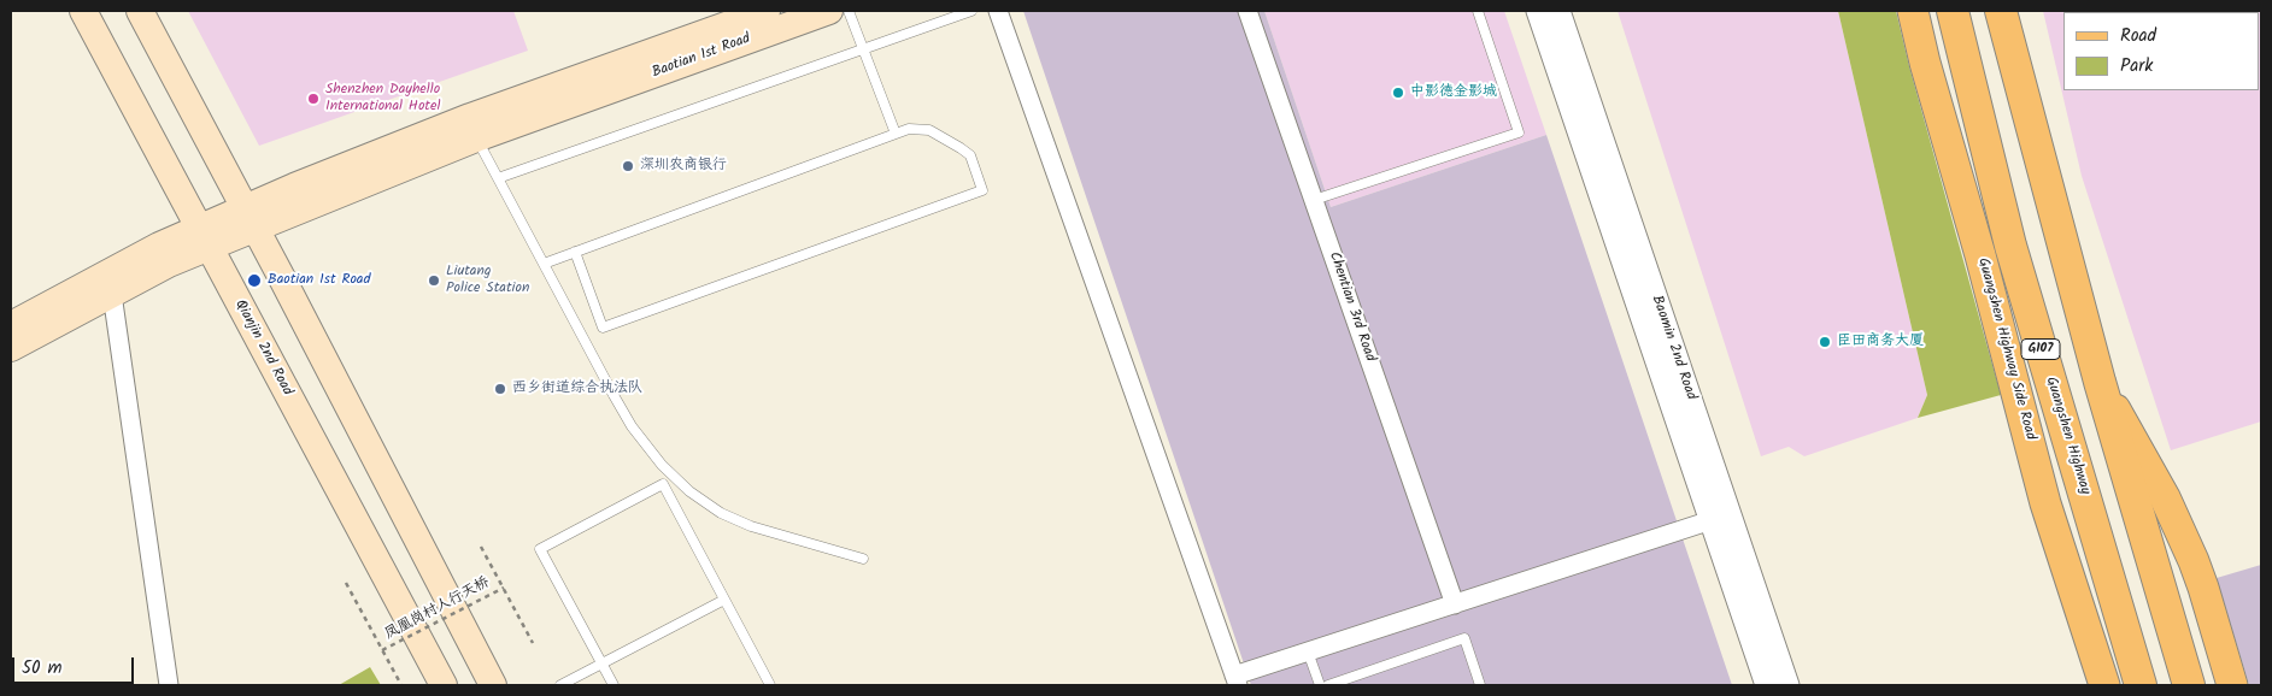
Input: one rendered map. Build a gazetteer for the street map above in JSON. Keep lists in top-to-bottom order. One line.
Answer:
{"streets":{"highway":["G107","Guangshen Highway"],"main road":["Baotian 1st Road","Qianjin 2nd Road","Guangshen Highway Side Road"],"street":["Chentian 3rd Road","Baomin 2nd Road"],"path":["凤凰岗村人行天桥"]},"crossings":[["Baotian 1st Road","Qianjin 2nd Road"]],"places":["中影德金影城","Shenzhen Dayhello International Hotel","深圳农商银行","Baotian 1st Road","Liutang Police Station","臣田商务大厦","西乡街道综合执法队"],"legend":["Road","Park"],"scale_bar":"50 m"}
